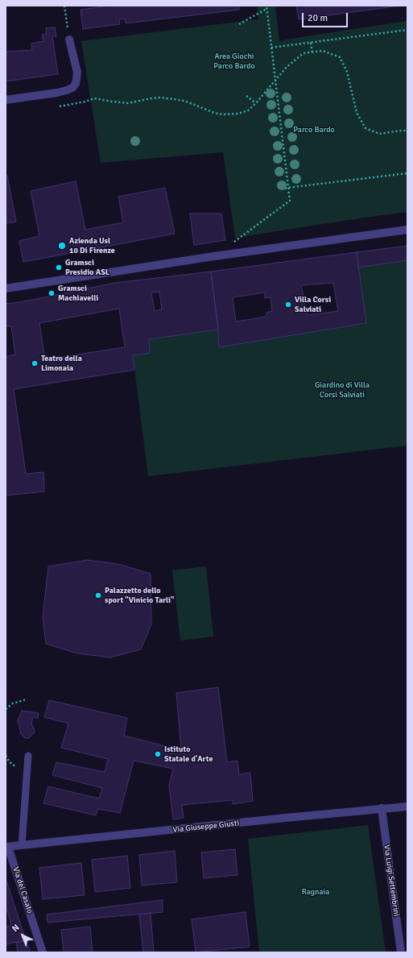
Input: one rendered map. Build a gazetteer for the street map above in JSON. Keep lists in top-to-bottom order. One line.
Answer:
{"streets":{"street":["Via Giuseppe Giusti","Via Luigi Settembrini","Via del Casato"]},"crossings":[["Via Giuseppe Giusti","Via Luigi Settembrini"],["Via Giuseppe Giusti","Via del Casato"]],"parks":["Area Giochi Parco Bardo","Parco Bardo","Giardino di Villa Corsi Salviati","Ragnaia"],"places":["Azienda Usl 10 Di Firenze","Gramsci Presidio ASL","Gramsci Machiavelli","Villa Corsi Salviati","Teatro della Limonaia","Palazzetto dello sport \"Vinicio Tarli\"","Istituto Statale d'Arte"],"scale_bar":"20 m","north":"top left"}
